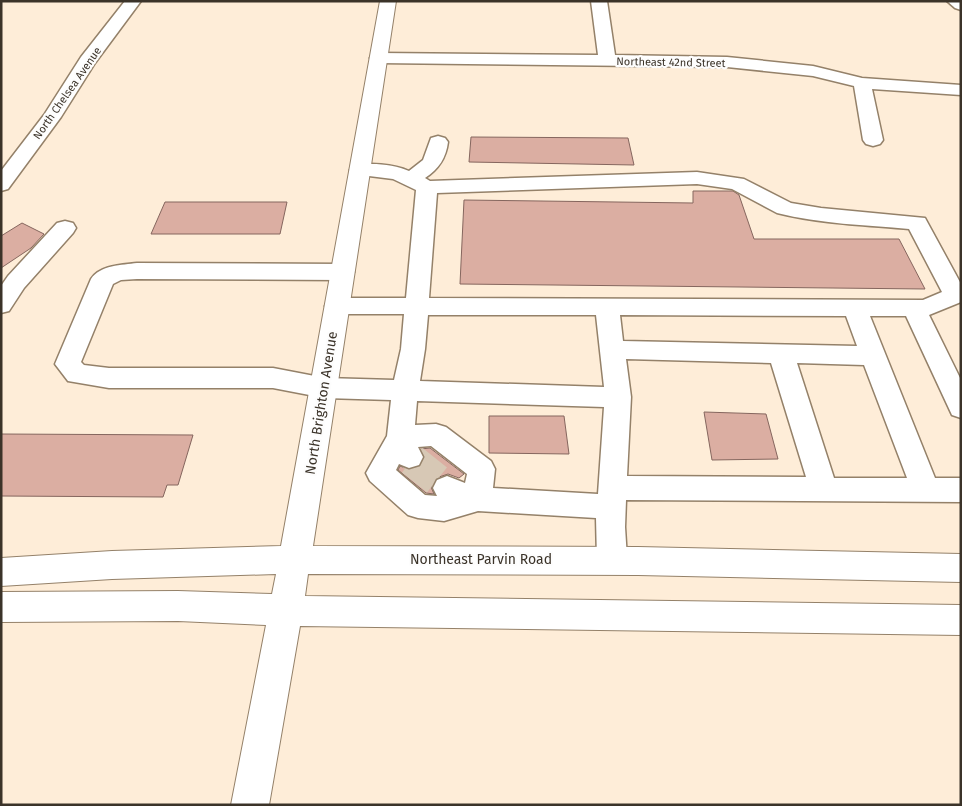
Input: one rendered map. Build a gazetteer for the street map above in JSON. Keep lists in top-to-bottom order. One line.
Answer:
{"streets":{"main road":["North Brighton Avenue","Northeast Parvin Road"],"street":["Northeast 42nd Street","North Chelsea Avenue"]},"crossings":[["Northeast 42nd Street","North Brighton Avenue"],["North Brighton Avenue","Northeast Parvin Road"]]}
